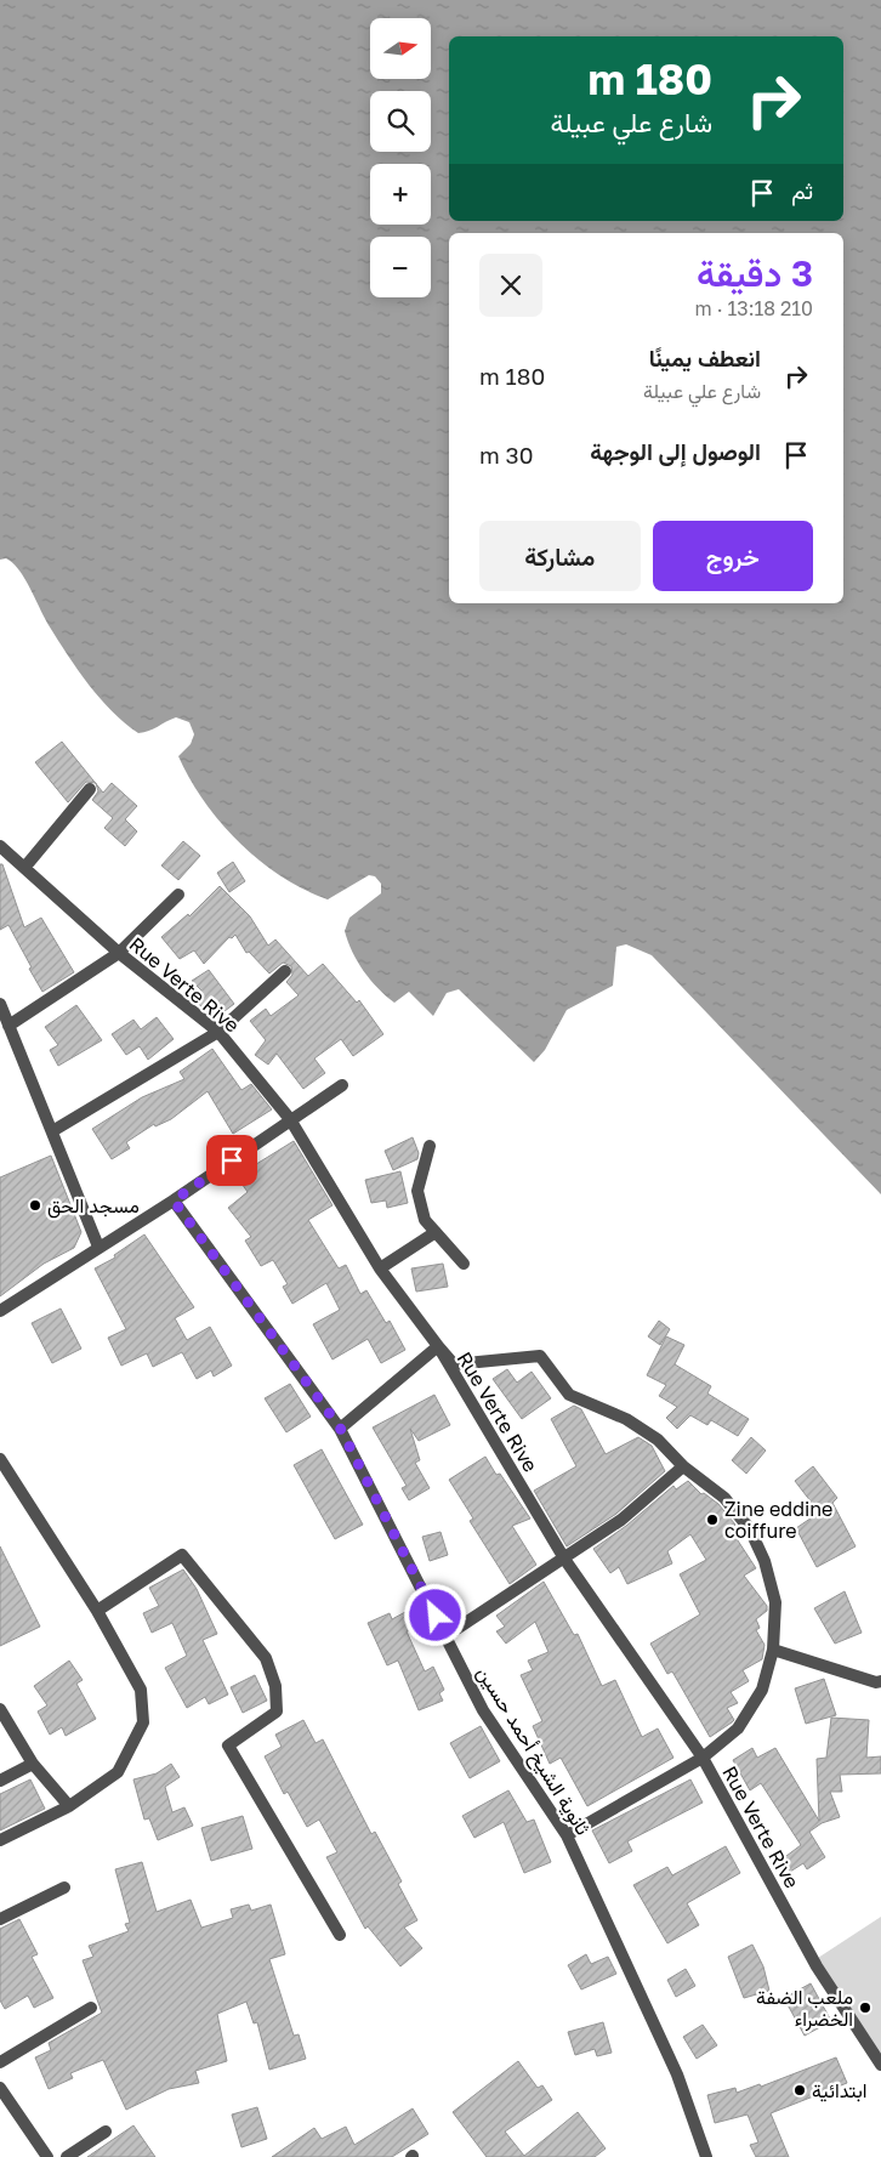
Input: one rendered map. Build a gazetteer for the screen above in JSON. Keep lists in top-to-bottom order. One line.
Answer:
{"streets":{"street":["Rue Verte Rive","ثانوية الشيخ أحمد حسين"]},"places":["مسجد الحق","Zine eddine coiffure","ملعب الضفة الخضراء","ابتدائية"],"north":"right","page":{"map_buttons":["+","−"],"turn":["180 m","شارع علي عبيلة"],"then":"ثم","heading":["3 دقيقة","210 m · 13:18"],"list":[{"name":"انعطف يمينًا","note":"شارع علي عبيلة","value":"180 m"},{"name":"الوصول إلى الوجهة","value":"30 m"}],"buttons":["خروج","مشاركة"]}}
